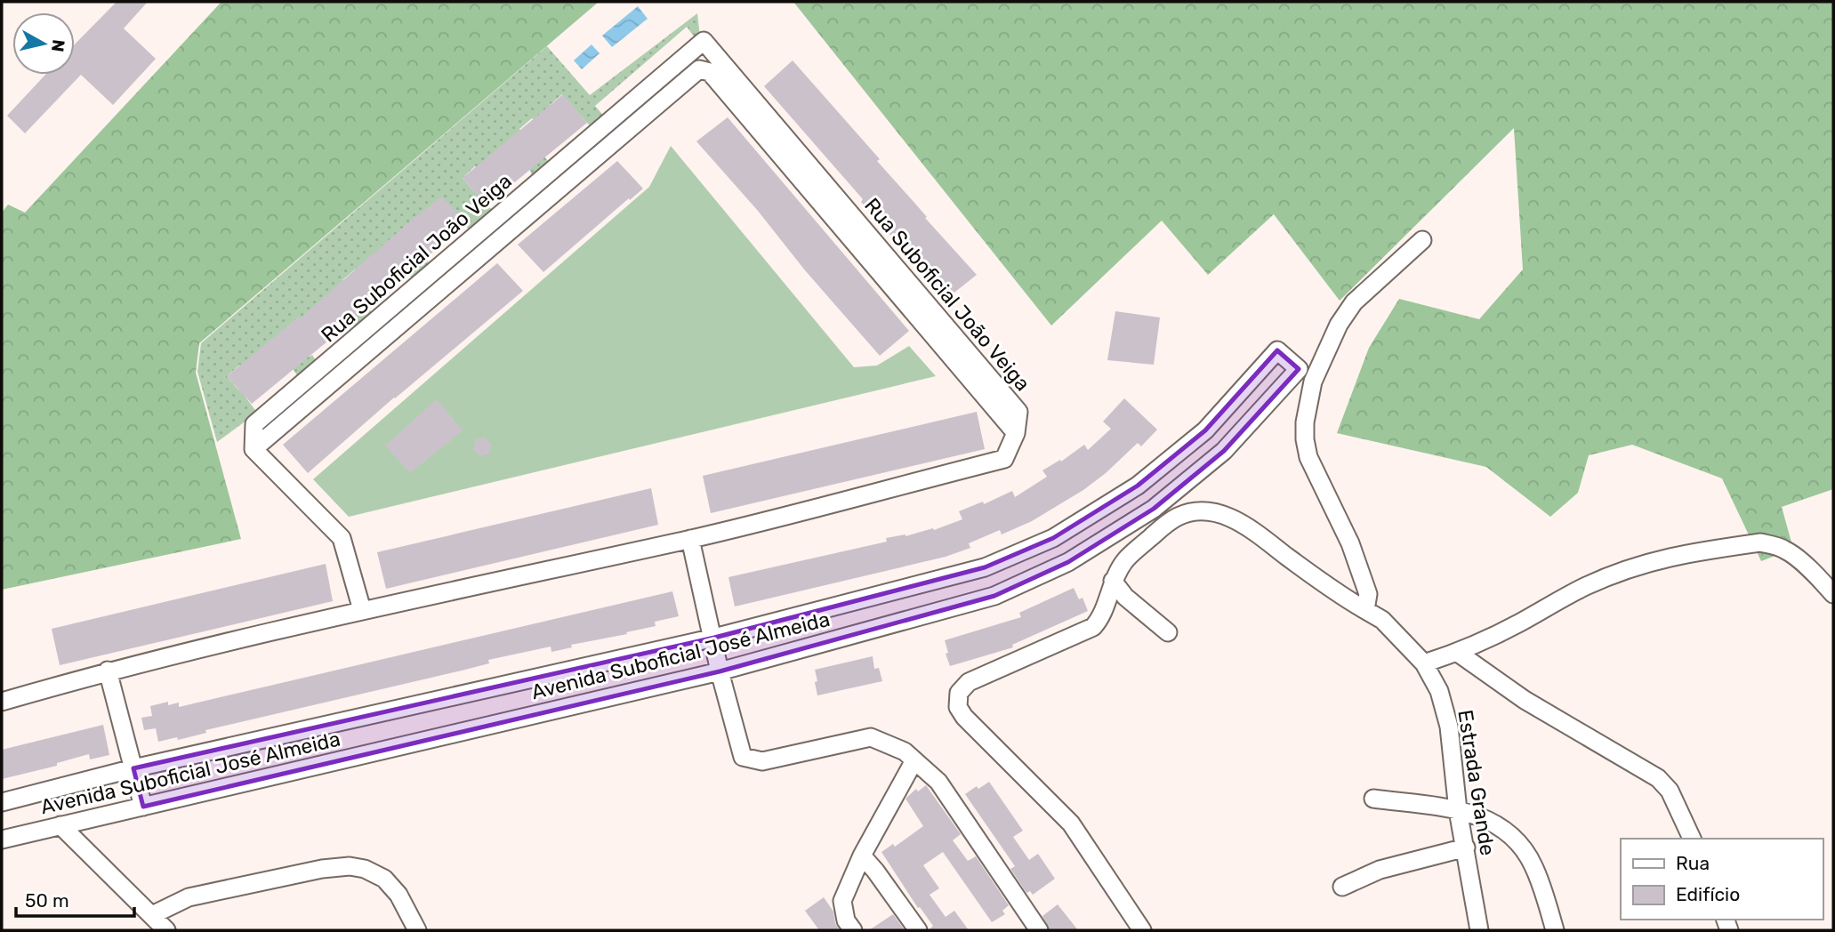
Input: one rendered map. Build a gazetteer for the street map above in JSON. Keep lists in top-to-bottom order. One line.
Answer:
{"streets":{"street":["Rua Suboficial João Veiga","Avenida Suboficial José Almeida","Estrada Grande"]},"legend":["Rua","Edifício"],"scale_bar":"50 m","north":"right"}
